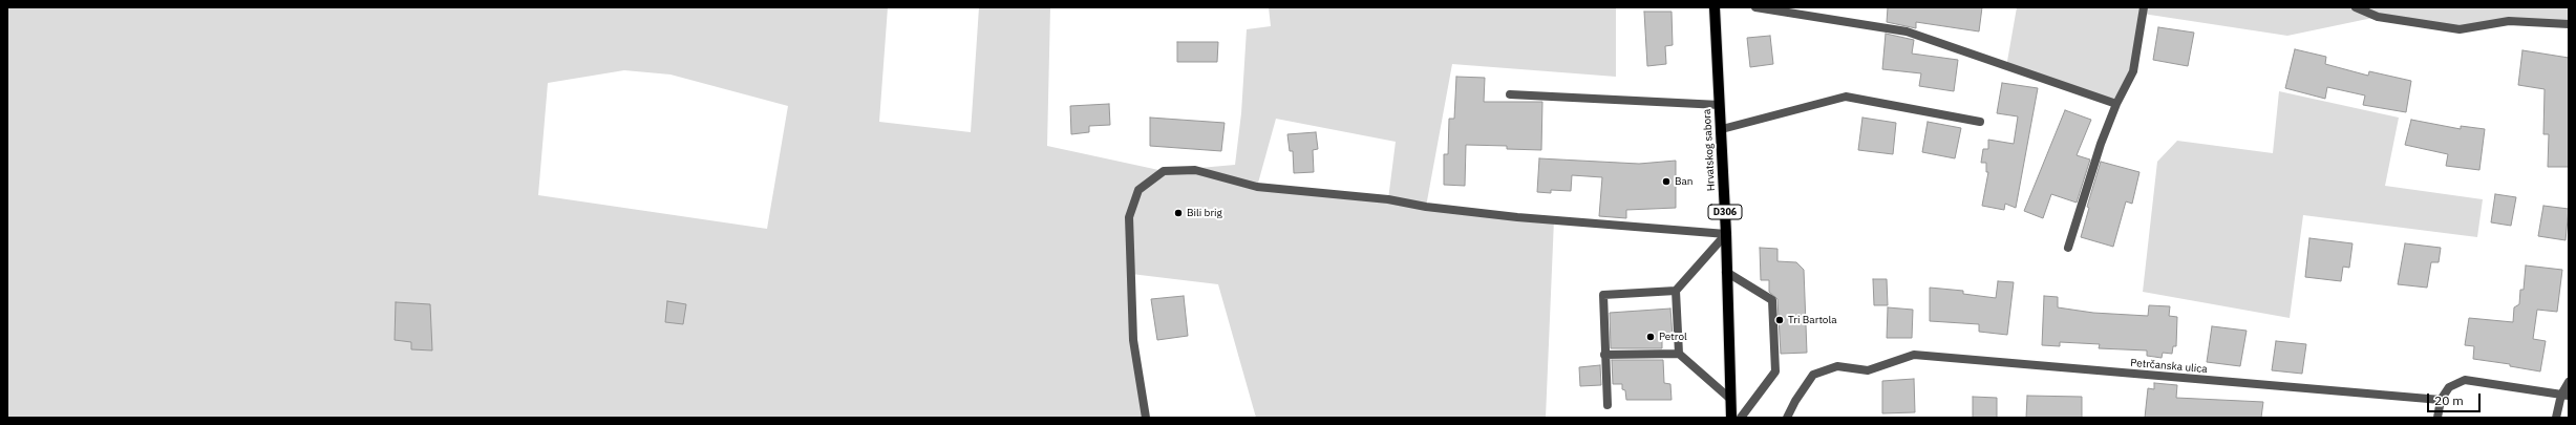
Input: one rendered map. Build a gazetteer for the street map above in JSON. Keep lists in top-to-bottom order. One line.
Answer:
{"streets":{"main road":["Hrvatskog sabora","D306"],"street":["Petrčanska ulica"]},"places":["Ban","Bili brig","Tri Bartola","Petrol"],"scale_bar":"20 m"}
